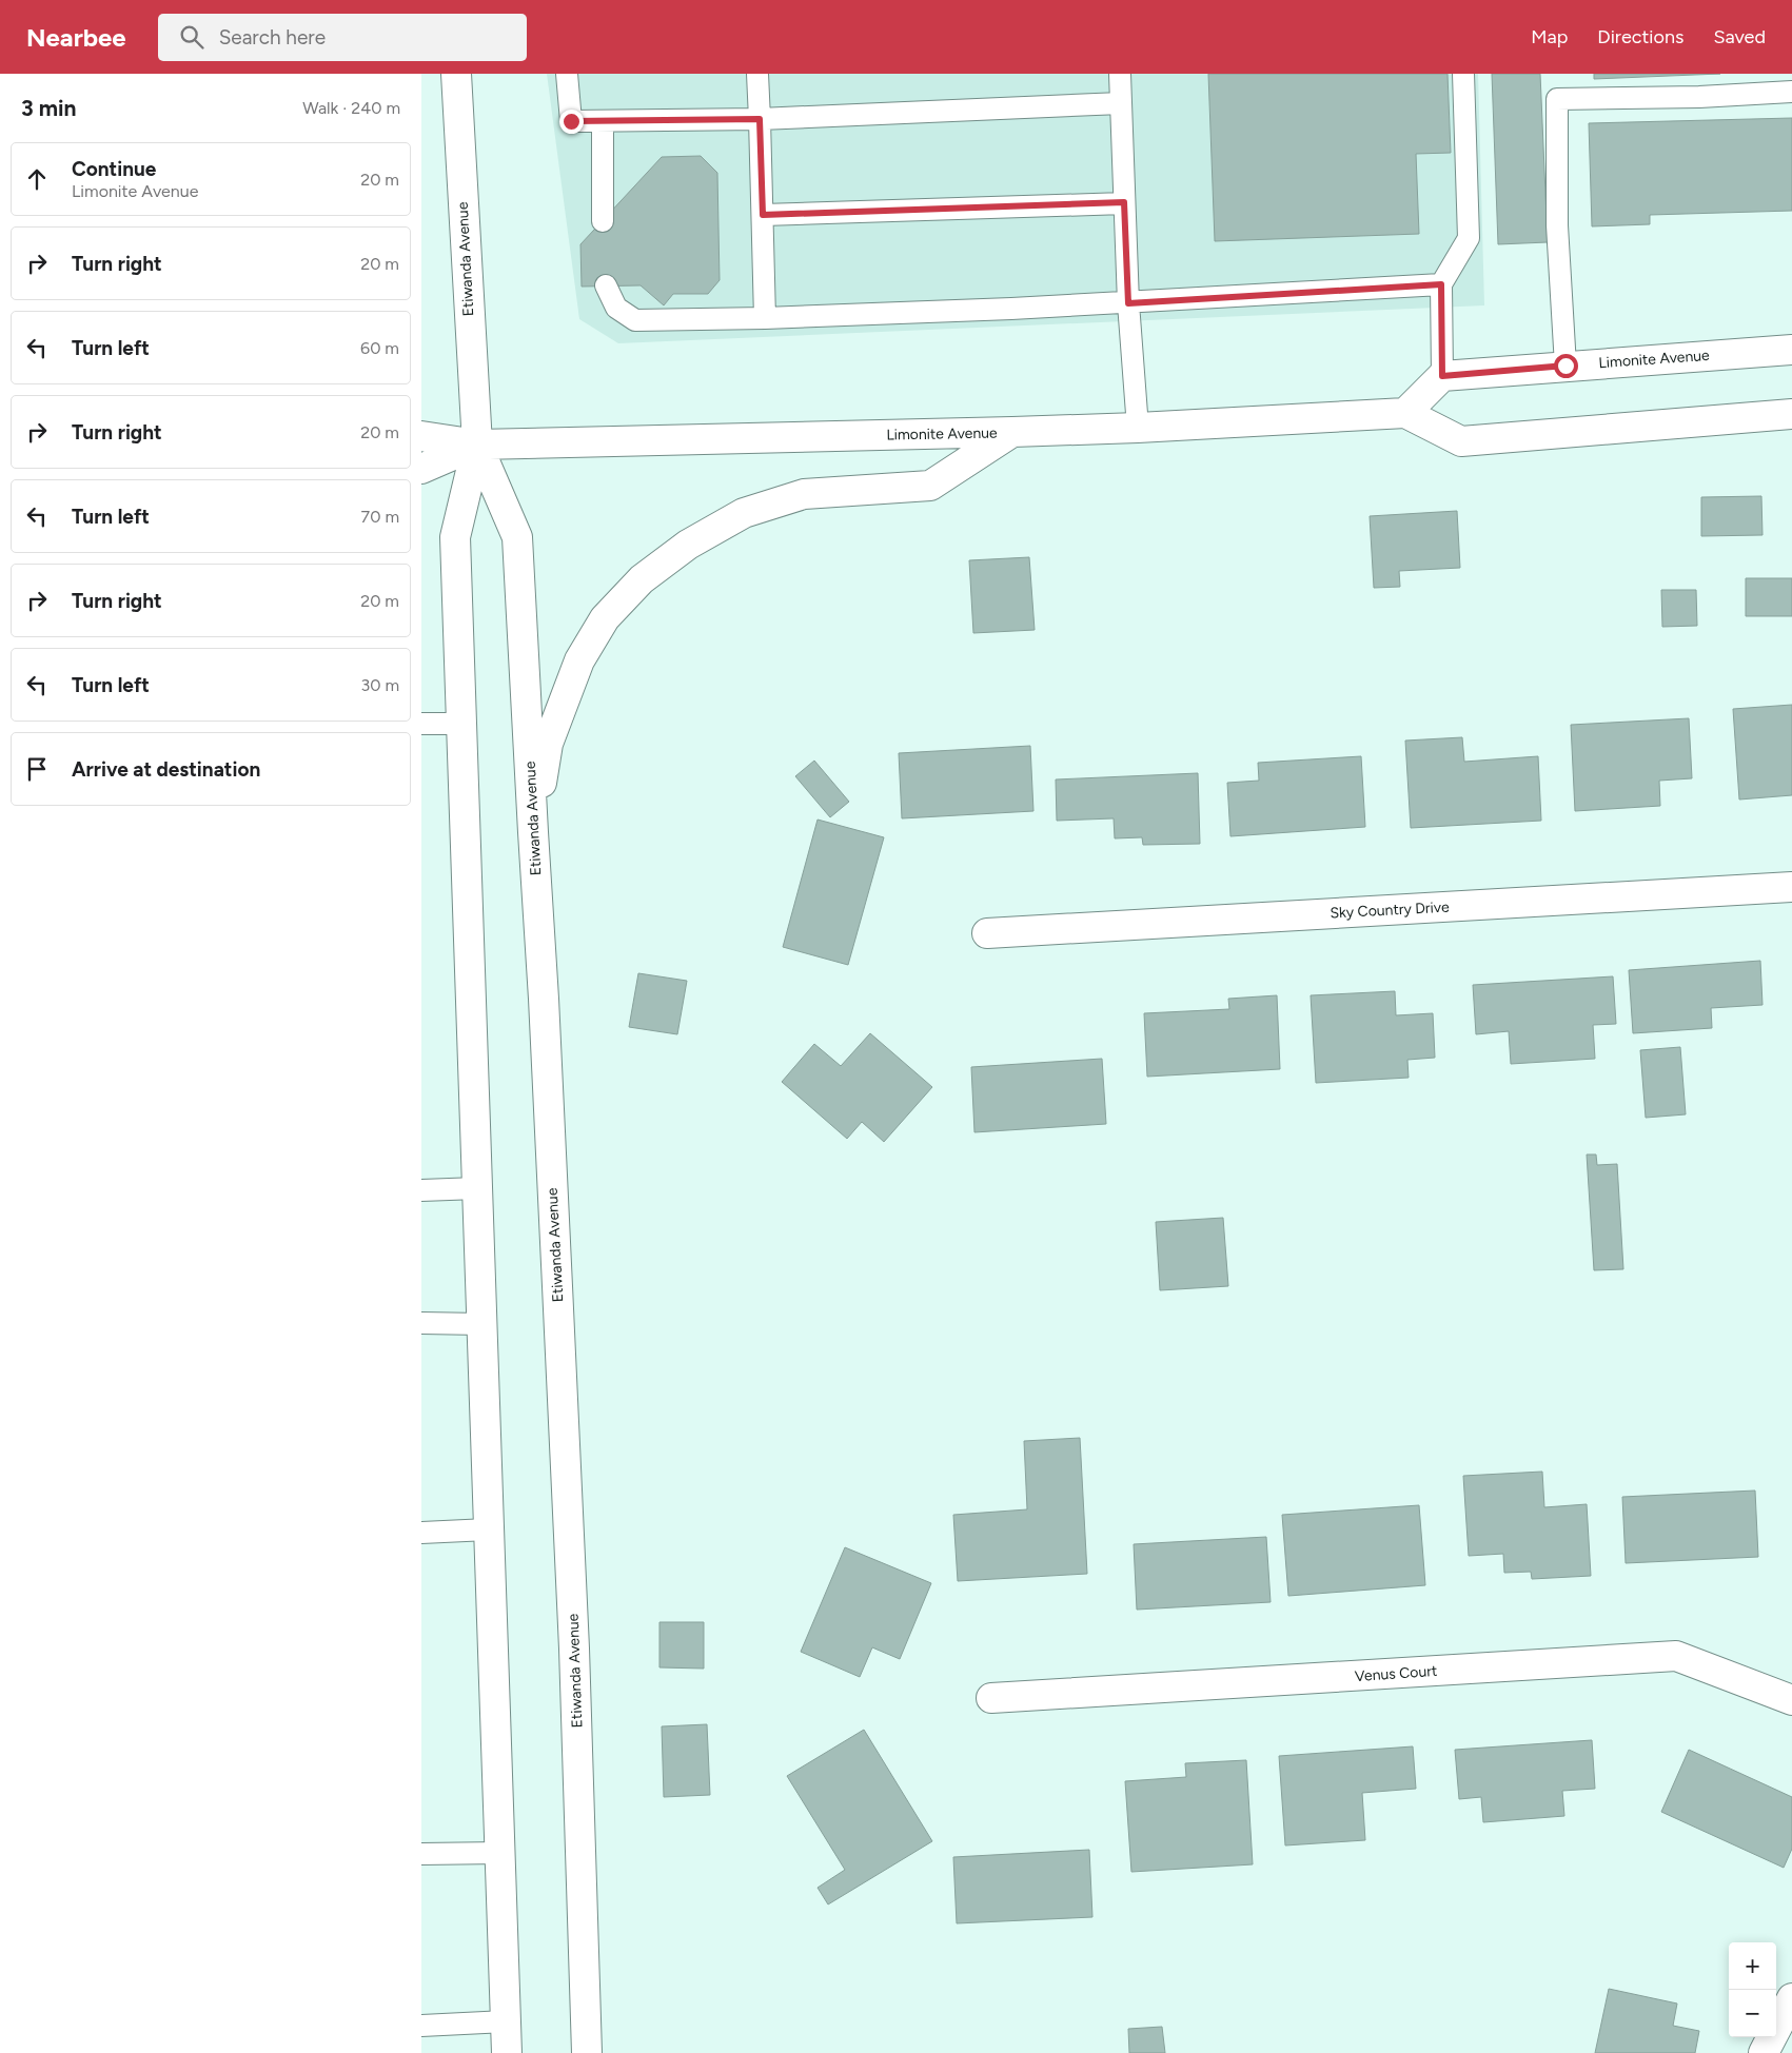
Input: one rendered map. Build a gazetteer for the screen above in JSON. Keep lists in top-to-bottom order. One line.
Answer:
{"streets":{"main road":["Etiwanda Avenue","Limonite Avenue","Sky Country Drive","Venus Court"]},"crossings":[["Etiwanda Avenue","Limonite Avenue"]],"page":{"header":"Nearbee","search":"Search here","nav":["Map","Directions","Saved"],"heading":["3 min","Walk · 240 m"],"list":[["Continue","Limonite Avenue","20 m"],["Turn right","20 m"],["Turn left","60 m"],["Turn right","20 m"],["Turn left","70 m"],["Turn right","20 m"],["Turn left","30 m"],"Arrive at destination"],"map_buttons":["+","−"]}}
